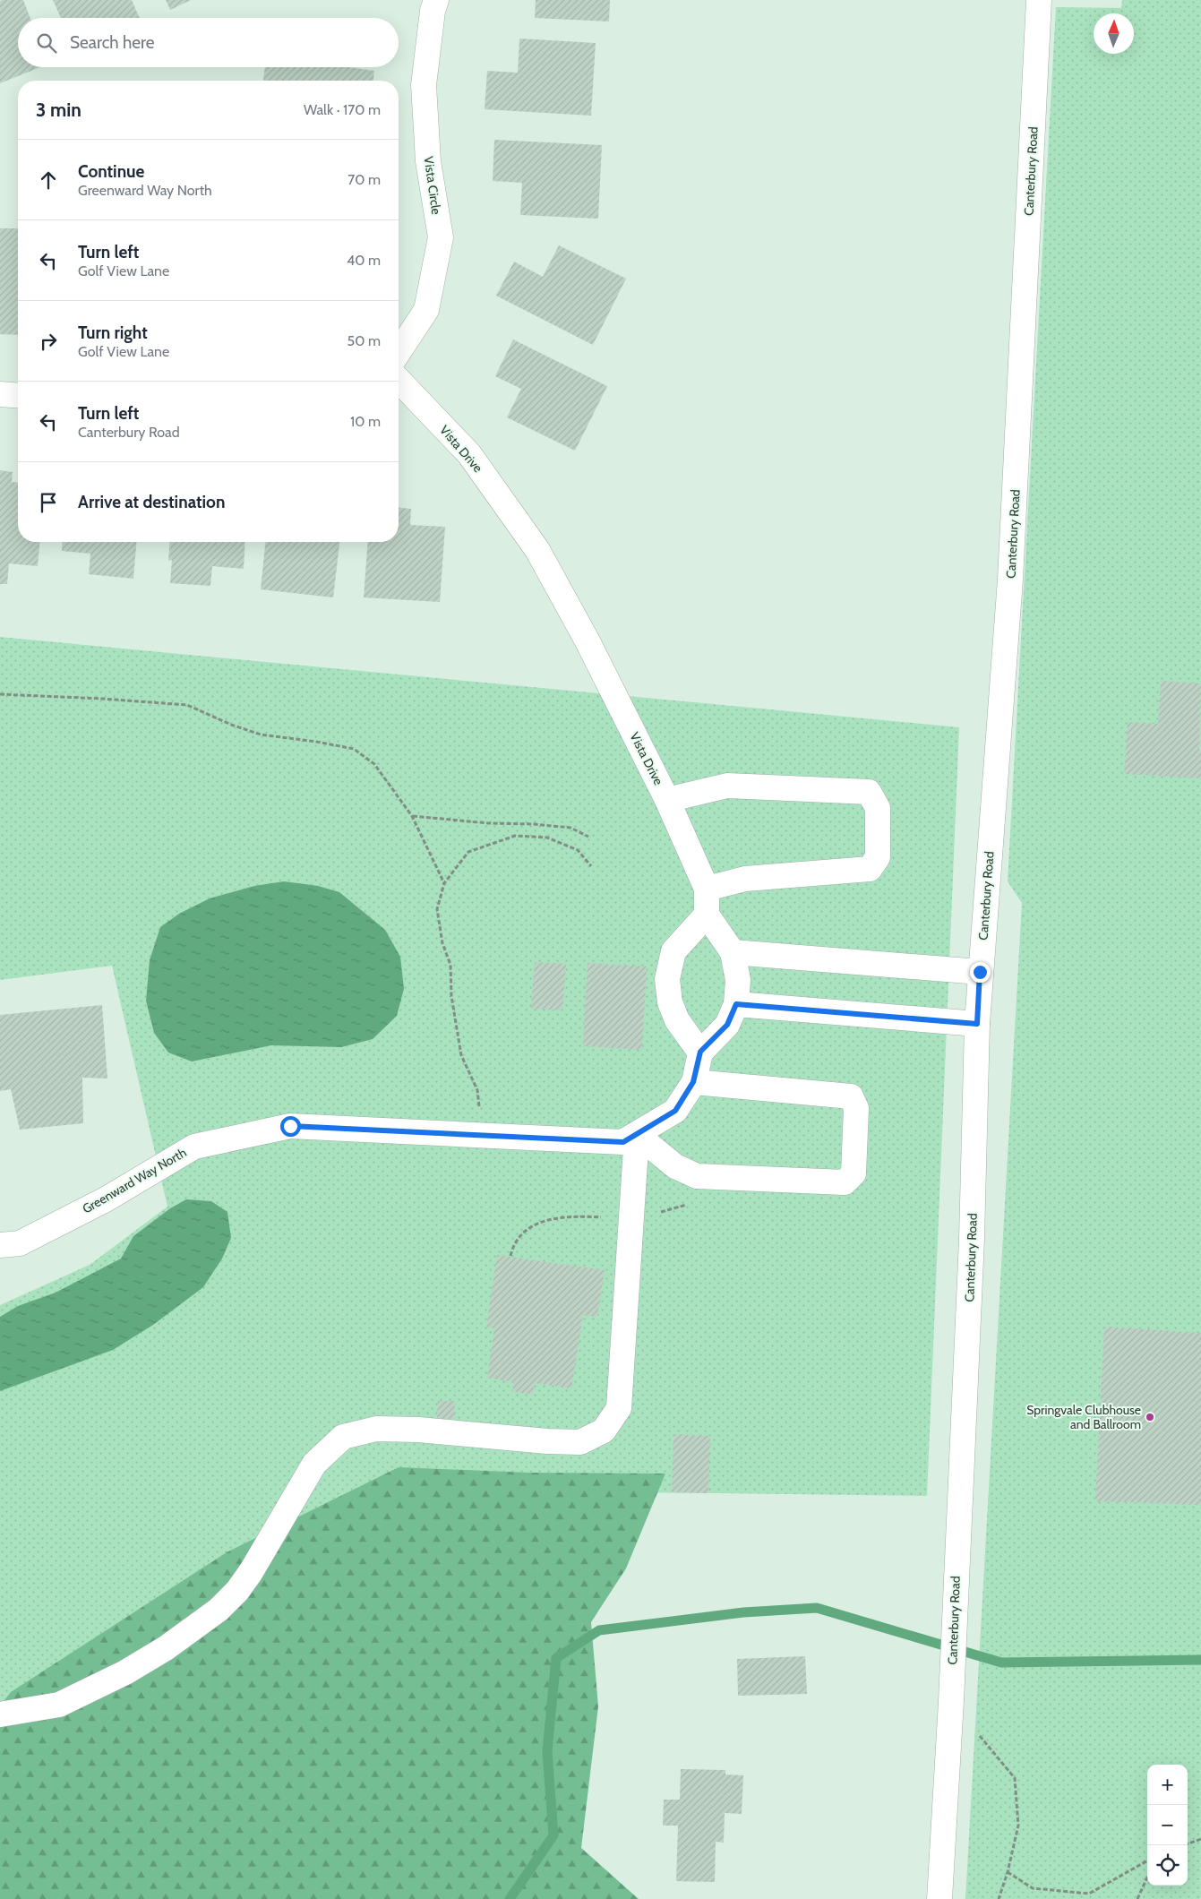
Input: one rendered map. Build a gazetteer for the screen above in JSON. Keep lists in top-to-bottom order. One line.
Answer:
{"streets":{"street":["Canterbury Road","Vista Circle","Vista Drive","Greenward Way North"]},"places":["Springvale Clubhouse and Ballroom"],"north":"top","page":{"search":"Search here","heading":["3 min","Walk · 170 m"],"list":[["Continue","Greenward Way North","70 m"],["Turn left","Golf View Lane","40 m"],["Turn right","Golf View Lane","50 m"],["Turn left","Canterbury Road","10 m"],"Arrive at destination"],"map_buttons":["+","−"]}}
